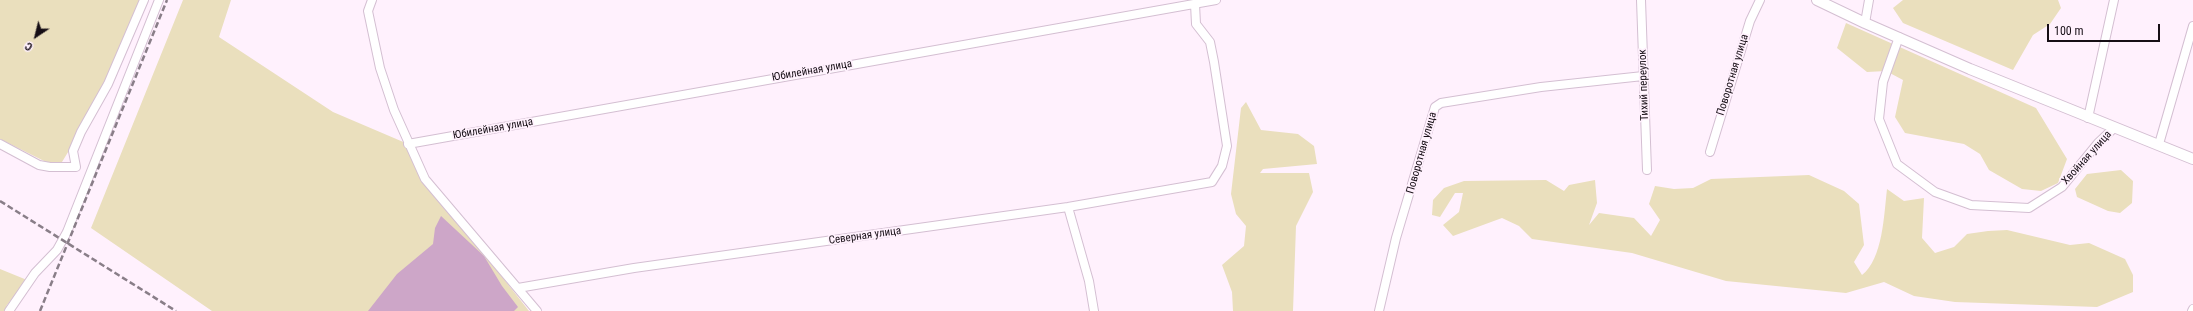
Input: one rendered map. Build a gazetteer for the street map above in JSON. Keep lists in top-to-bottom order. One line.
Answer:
{"streets":{"street":["Юбилейная улица","Поворотная улица","Тихий переулок","Хвойная улица","Северная улица"]},"crossings":[["Юбилейная улица","Северная улица"],["Поворотная улица","Тихий переулок"]],"scale_bar":"100 m","north":"bottom left"}
